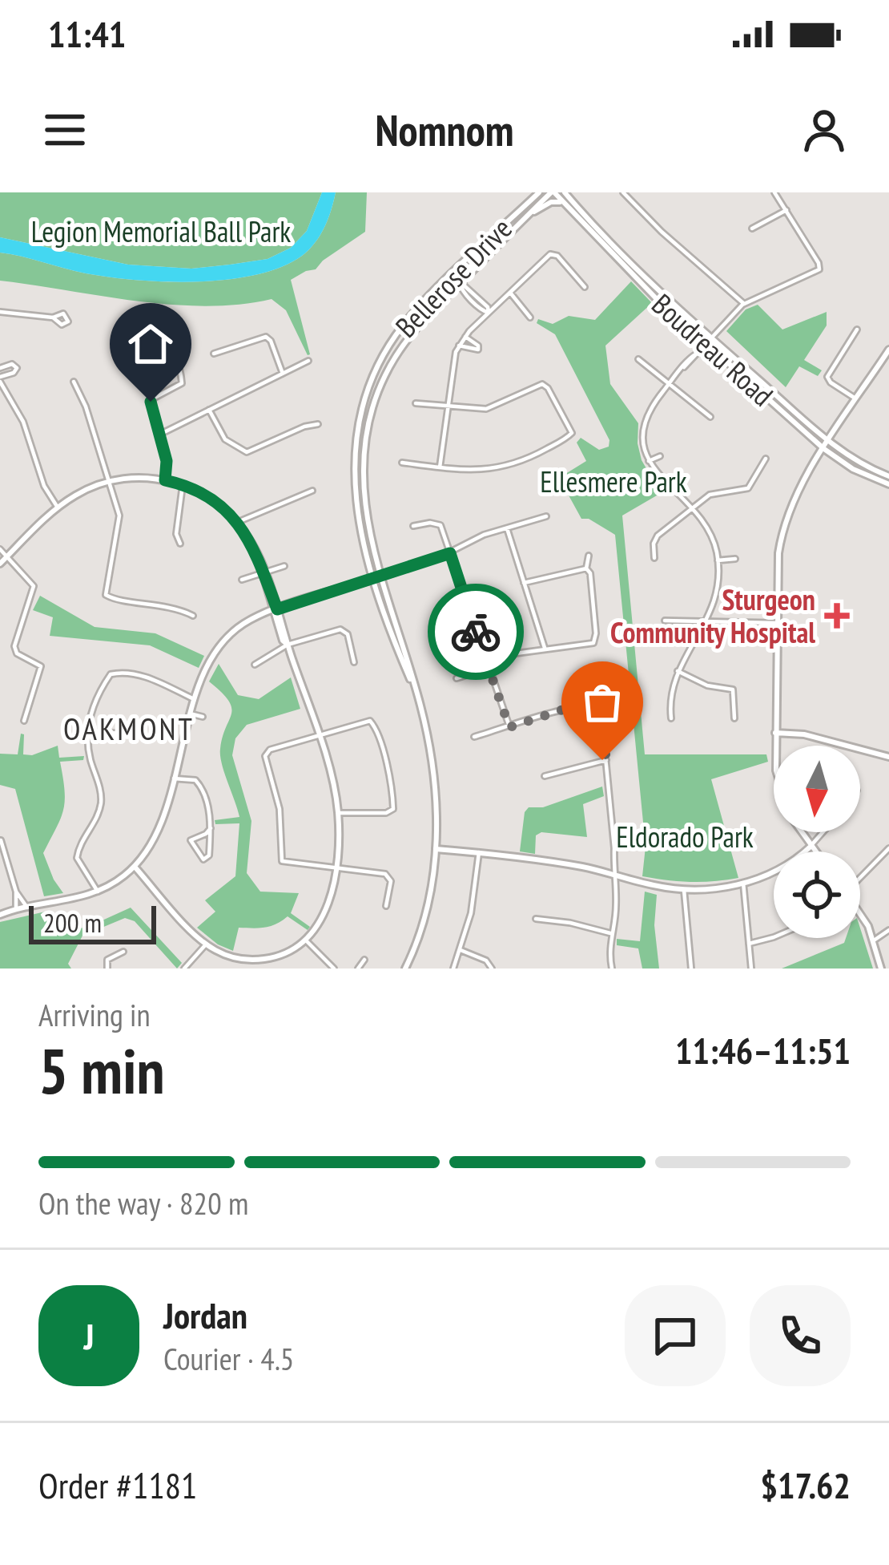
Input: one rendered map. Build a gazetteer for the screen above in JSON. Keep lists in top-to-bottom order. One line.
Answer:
{"streets":{"street":["Bellerose Drive","Boudreau Road"]},"crossings":[["Bellerose Drive","Boudreau Road"]],"districts":["OAKMONT"],"parks":["Legion Memorial Ball Park","Ellesmere Park","Eldorado Park"],"places":{"health":["Sturgeon Community Hospital"]},"scale_bar":"200 m","north":"bottom","page":{"status":"11:41","header":"Nomnom","scale":"200 m","heading":["5 min","Arriving in","11:46–11:51"],"panel":["Jordan","Courier · 4.5","Order #1181","$17.62"],"bar":"On the way · 820 m","round":"J"}}
